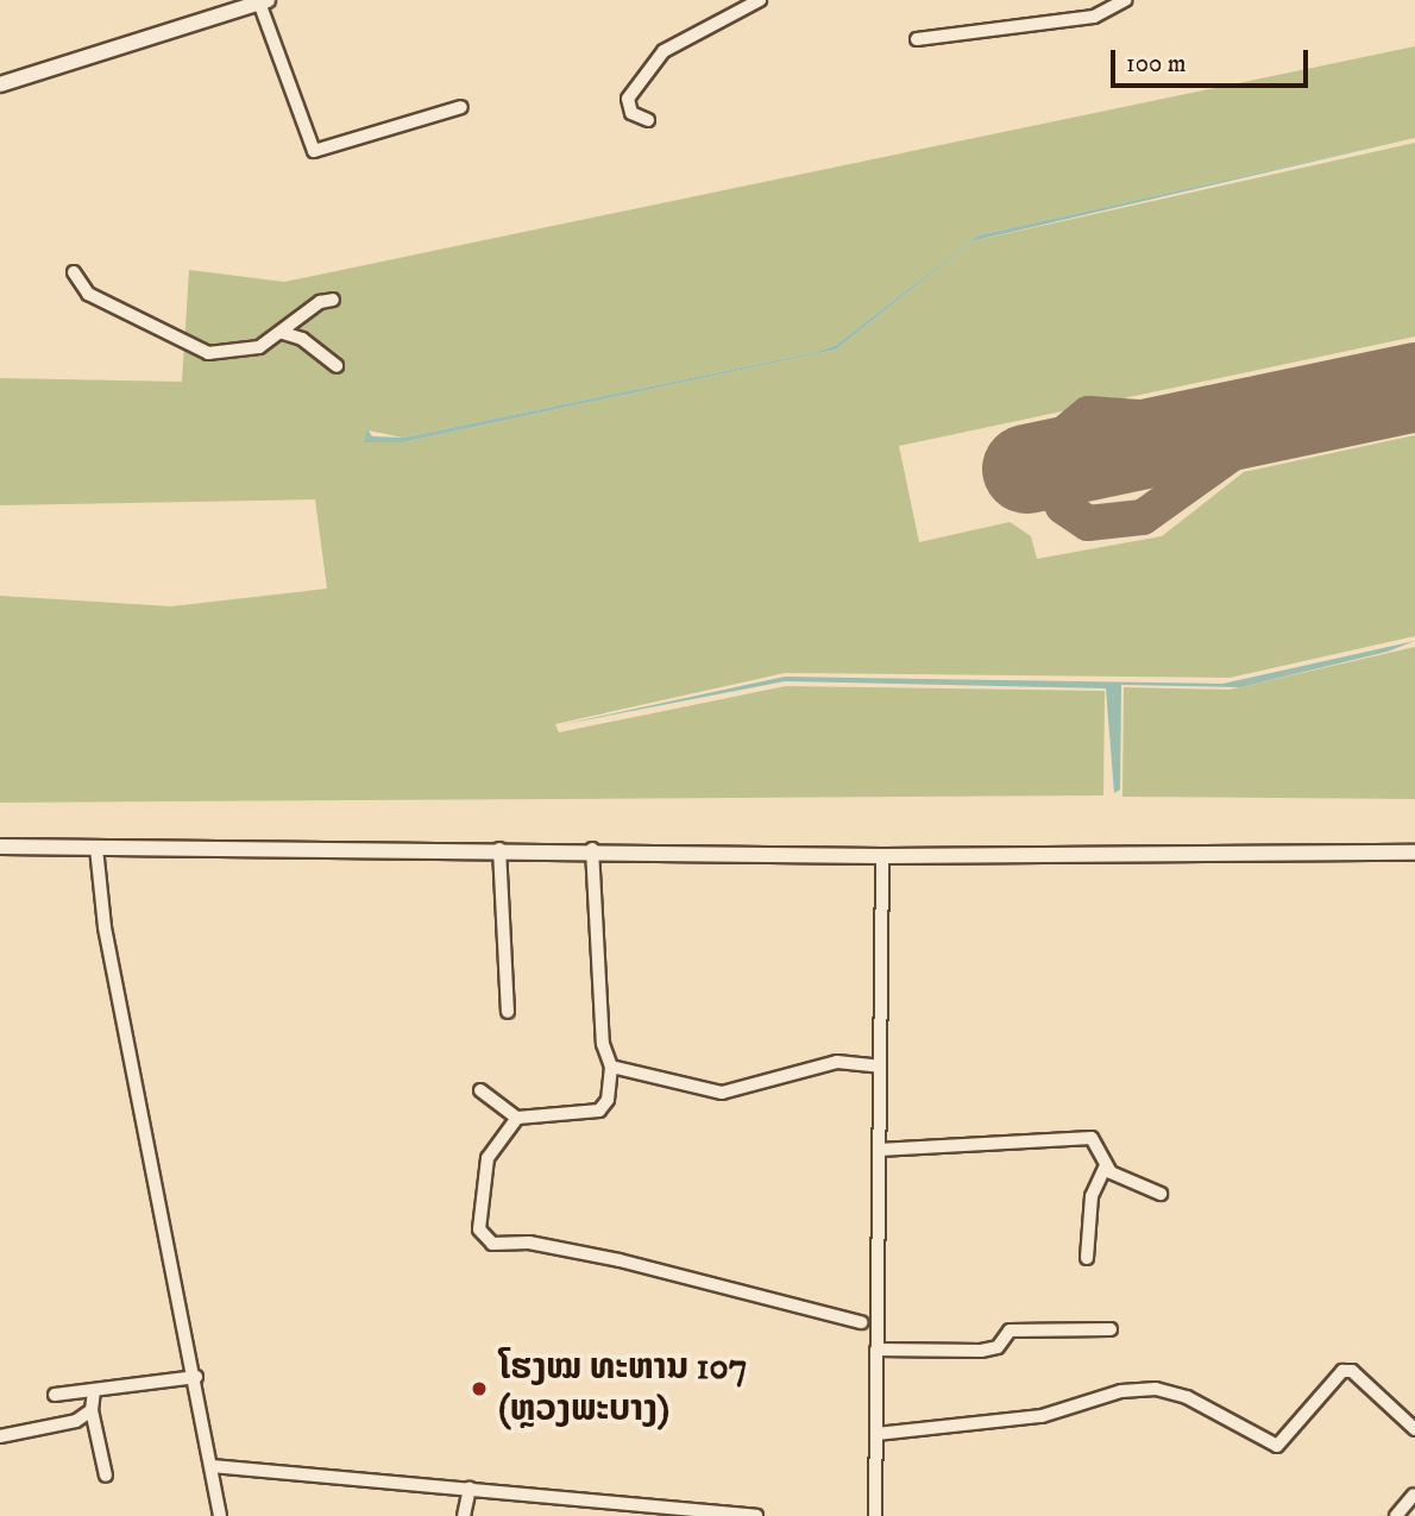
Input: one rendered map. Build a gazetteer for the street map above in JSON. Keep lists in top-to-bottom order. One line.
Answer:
{"places":["ໂຮງໝ ທະຫານ 107 (ຫຼວງພະບາງ)"],"scale_bar":"100 m"}
